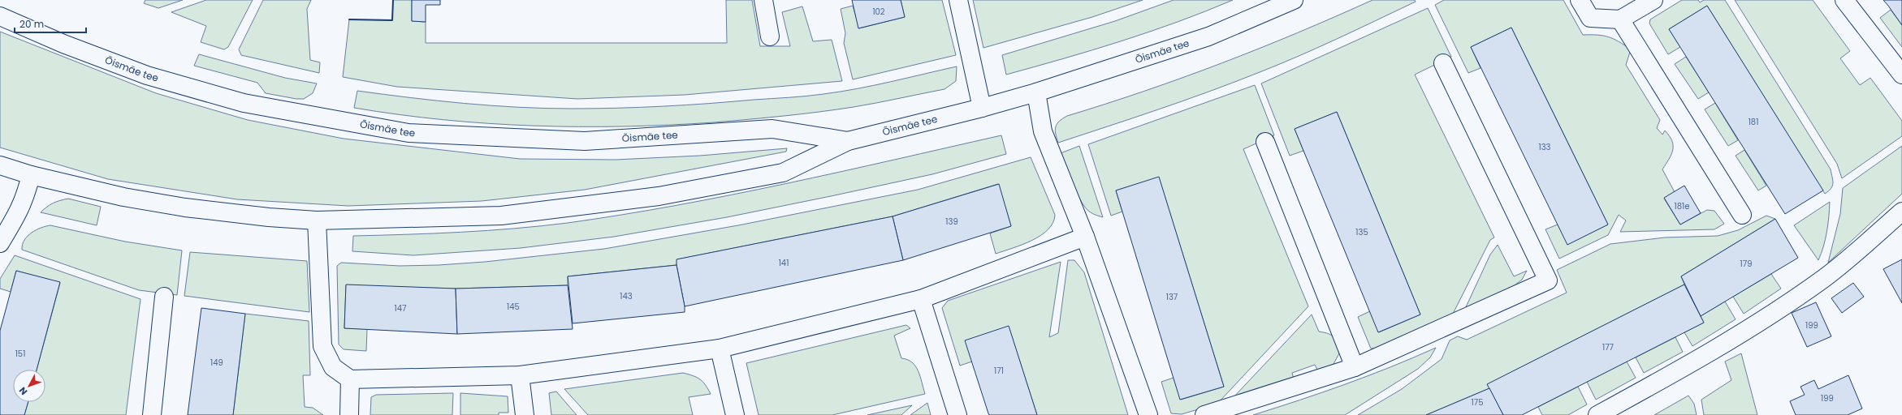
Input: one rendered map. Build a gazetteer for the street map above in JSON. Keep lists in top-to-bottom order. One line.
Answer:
{"streets":{"street":["Õismäe tee"]},"house_numbers":["102","181","133","181e","139","135","141","179","143","137","145","147","199","177","151","149","171","199","175"],"scale_bar":"20 m","north":"bottom left"}
